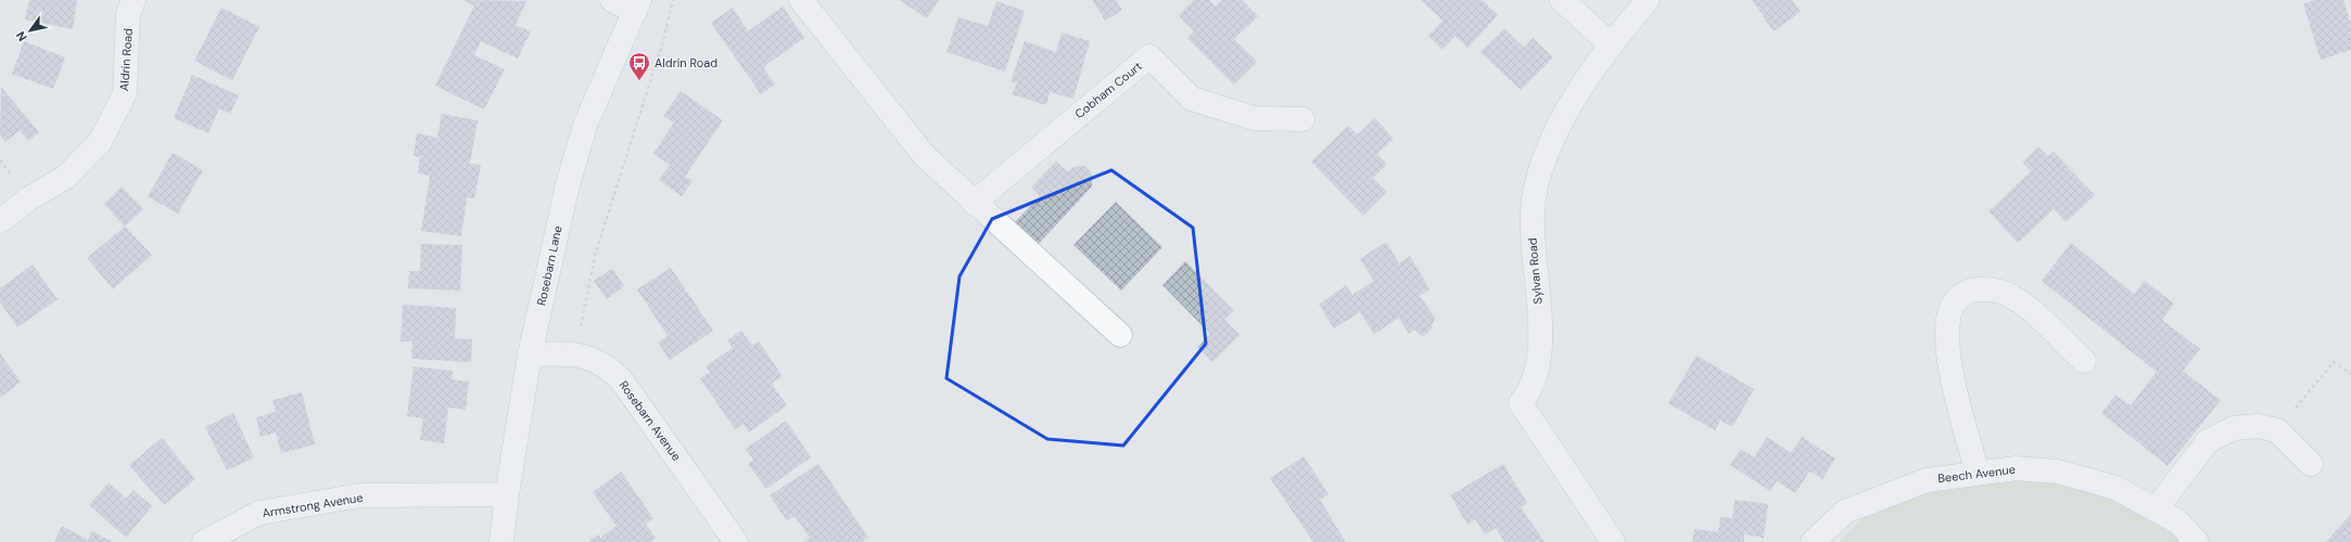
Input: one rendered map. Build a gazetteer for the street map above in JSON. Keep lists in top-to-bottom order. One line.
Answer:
{"streets":{"street":["Aldrin Road","Cobham Court","Rosebarn Lane","Sylvan Road","Rosebarn Avenue","Beech Avenue","Armstrong Avenue"]},"crossings":[["Rosebarn Lane","Rosebarn Avenue"],["Rosebarn Lane","Armstrong Avenue"]],"places":{"bus stop":["Aldrin Road"]},"north":"bottom left"}
